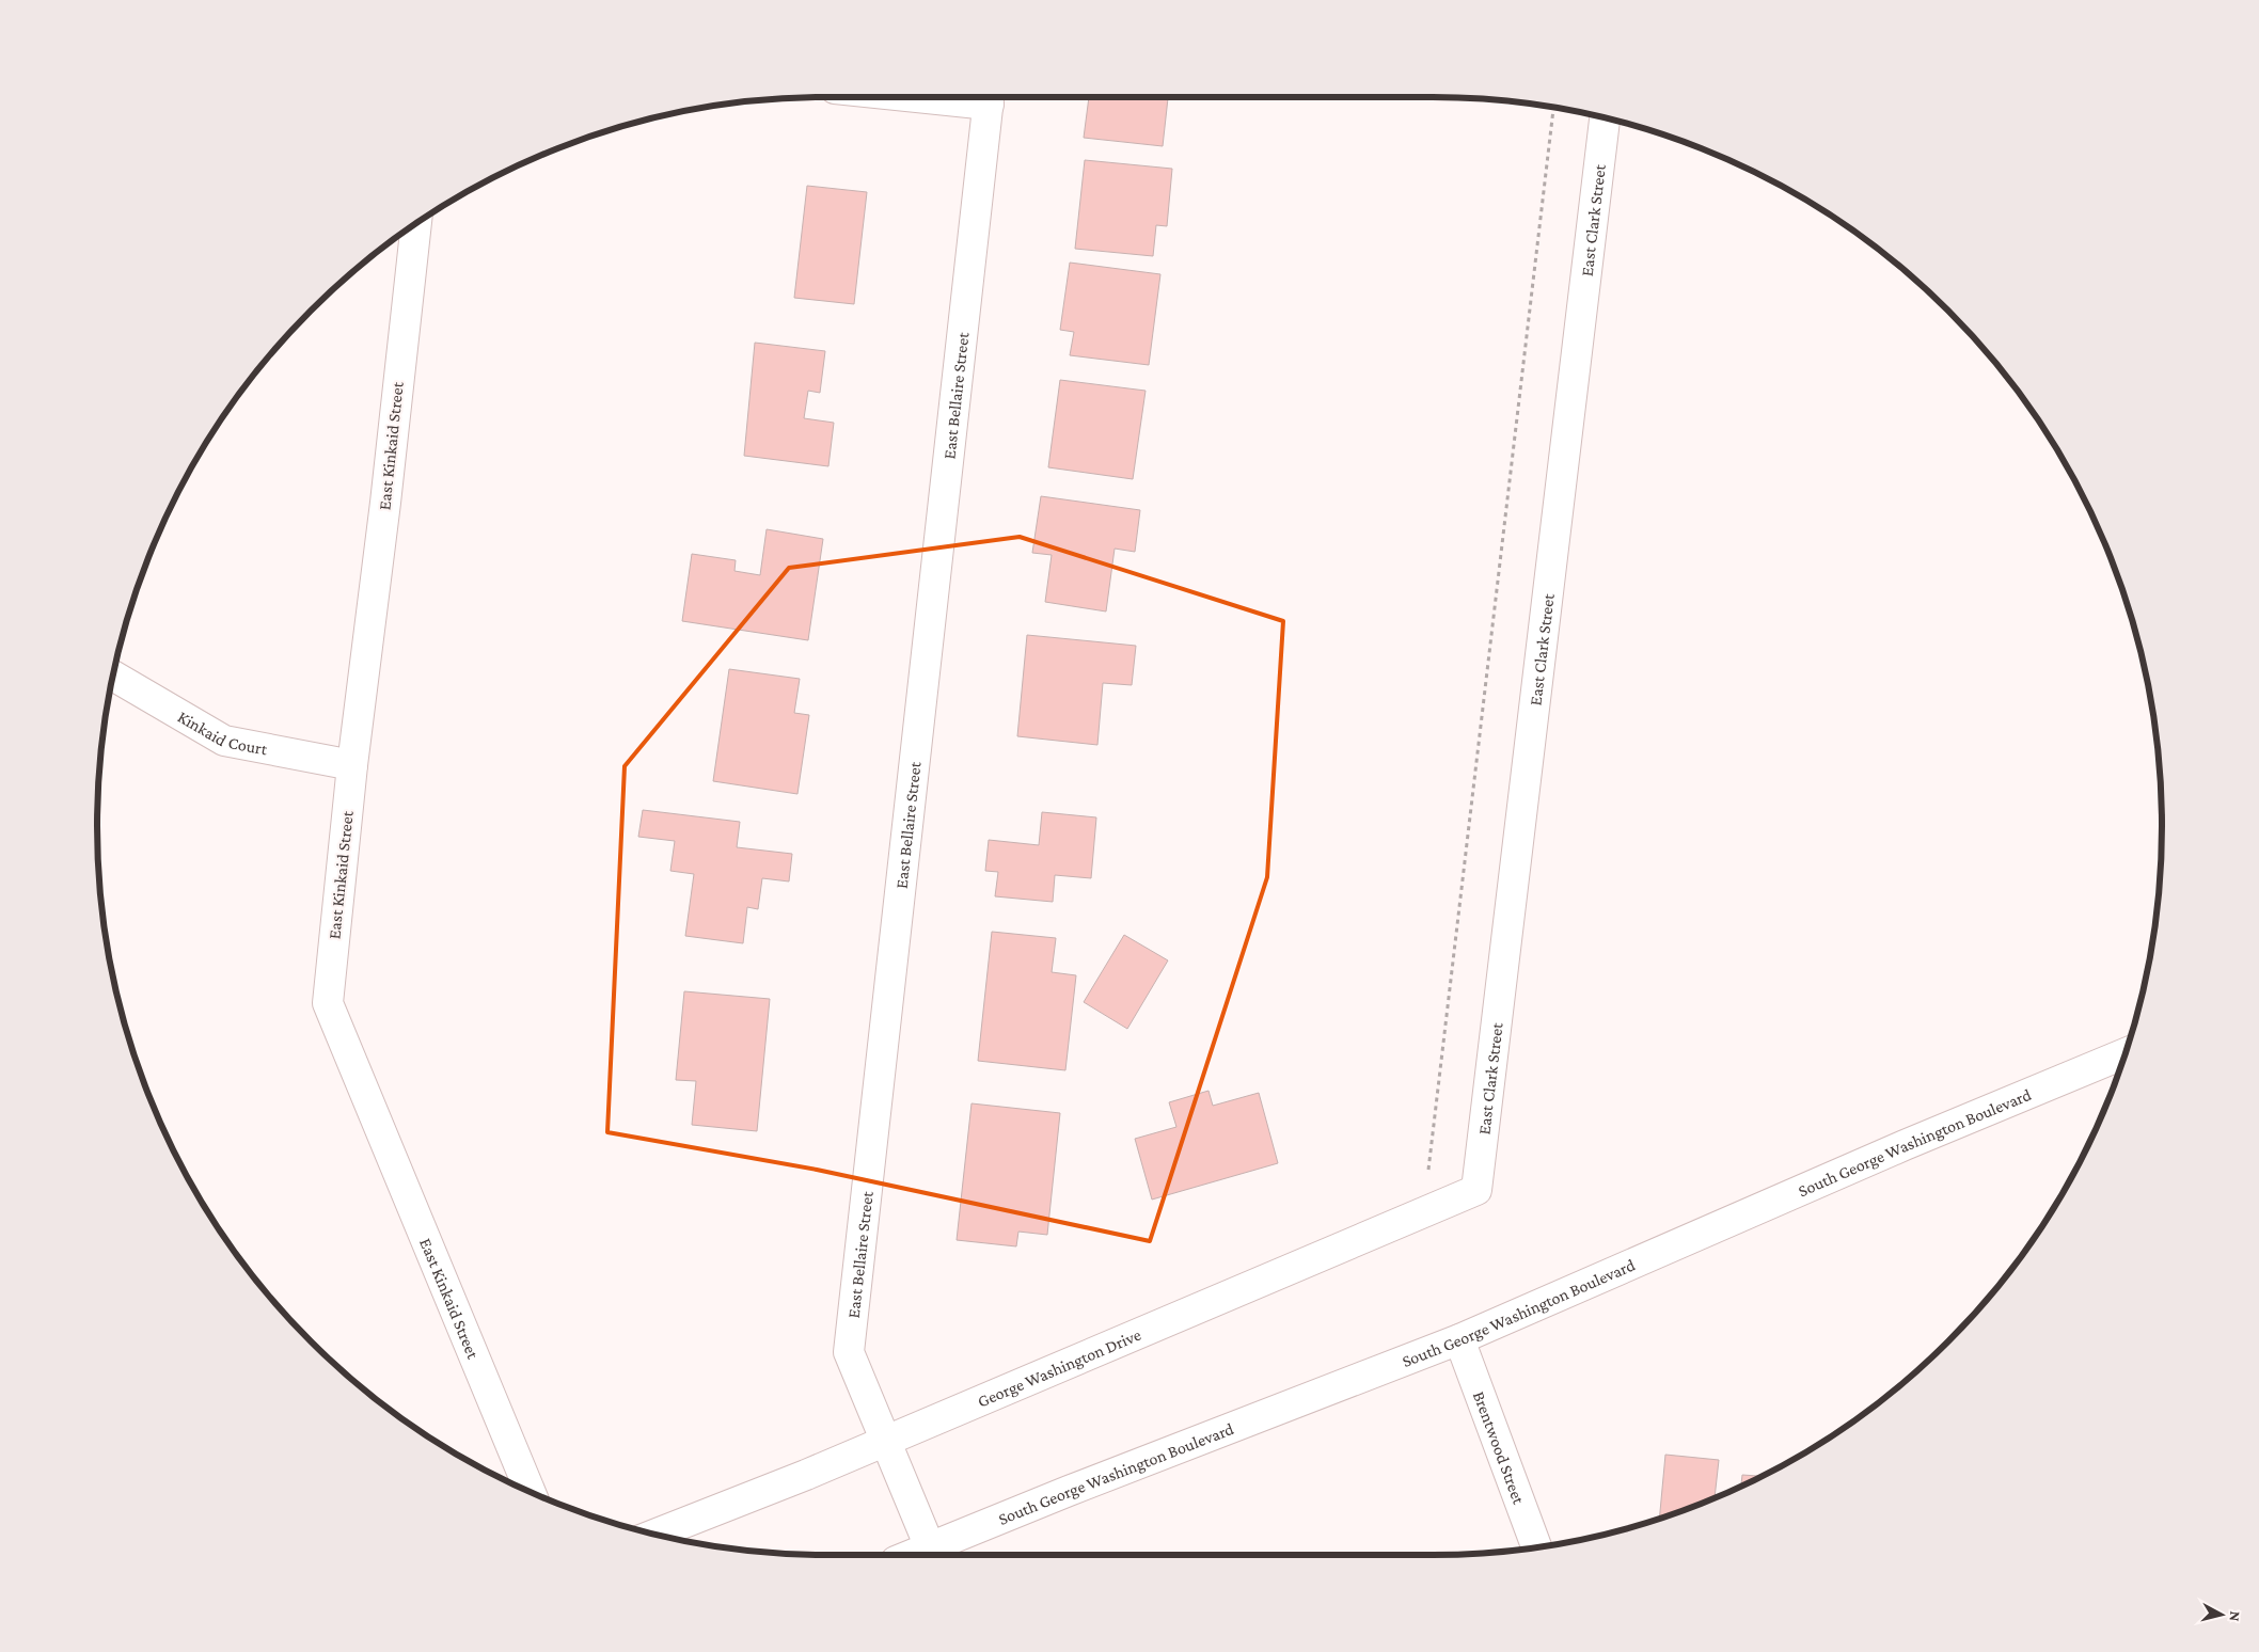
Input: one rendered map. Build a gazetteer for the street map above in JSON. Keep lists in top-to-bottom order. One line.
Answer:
{"streets":{"street":["East Clark Street","East Bellaire Street","East Kinkaid Street","Kinkaid Court","South George Washington Boulevard","George Washington Drive","Brentwood Street"]},"crossings":[["East Clark Street","George Washington Drive"],["East Bellaire Street","South George Washington Boulevard"],["East Bellaire Street","George Washington Drive"],["East Kinkaid Street","Kinkaid Court"],["South George Washington Boulevard","Brentwood Street"]],"north":"right"}
